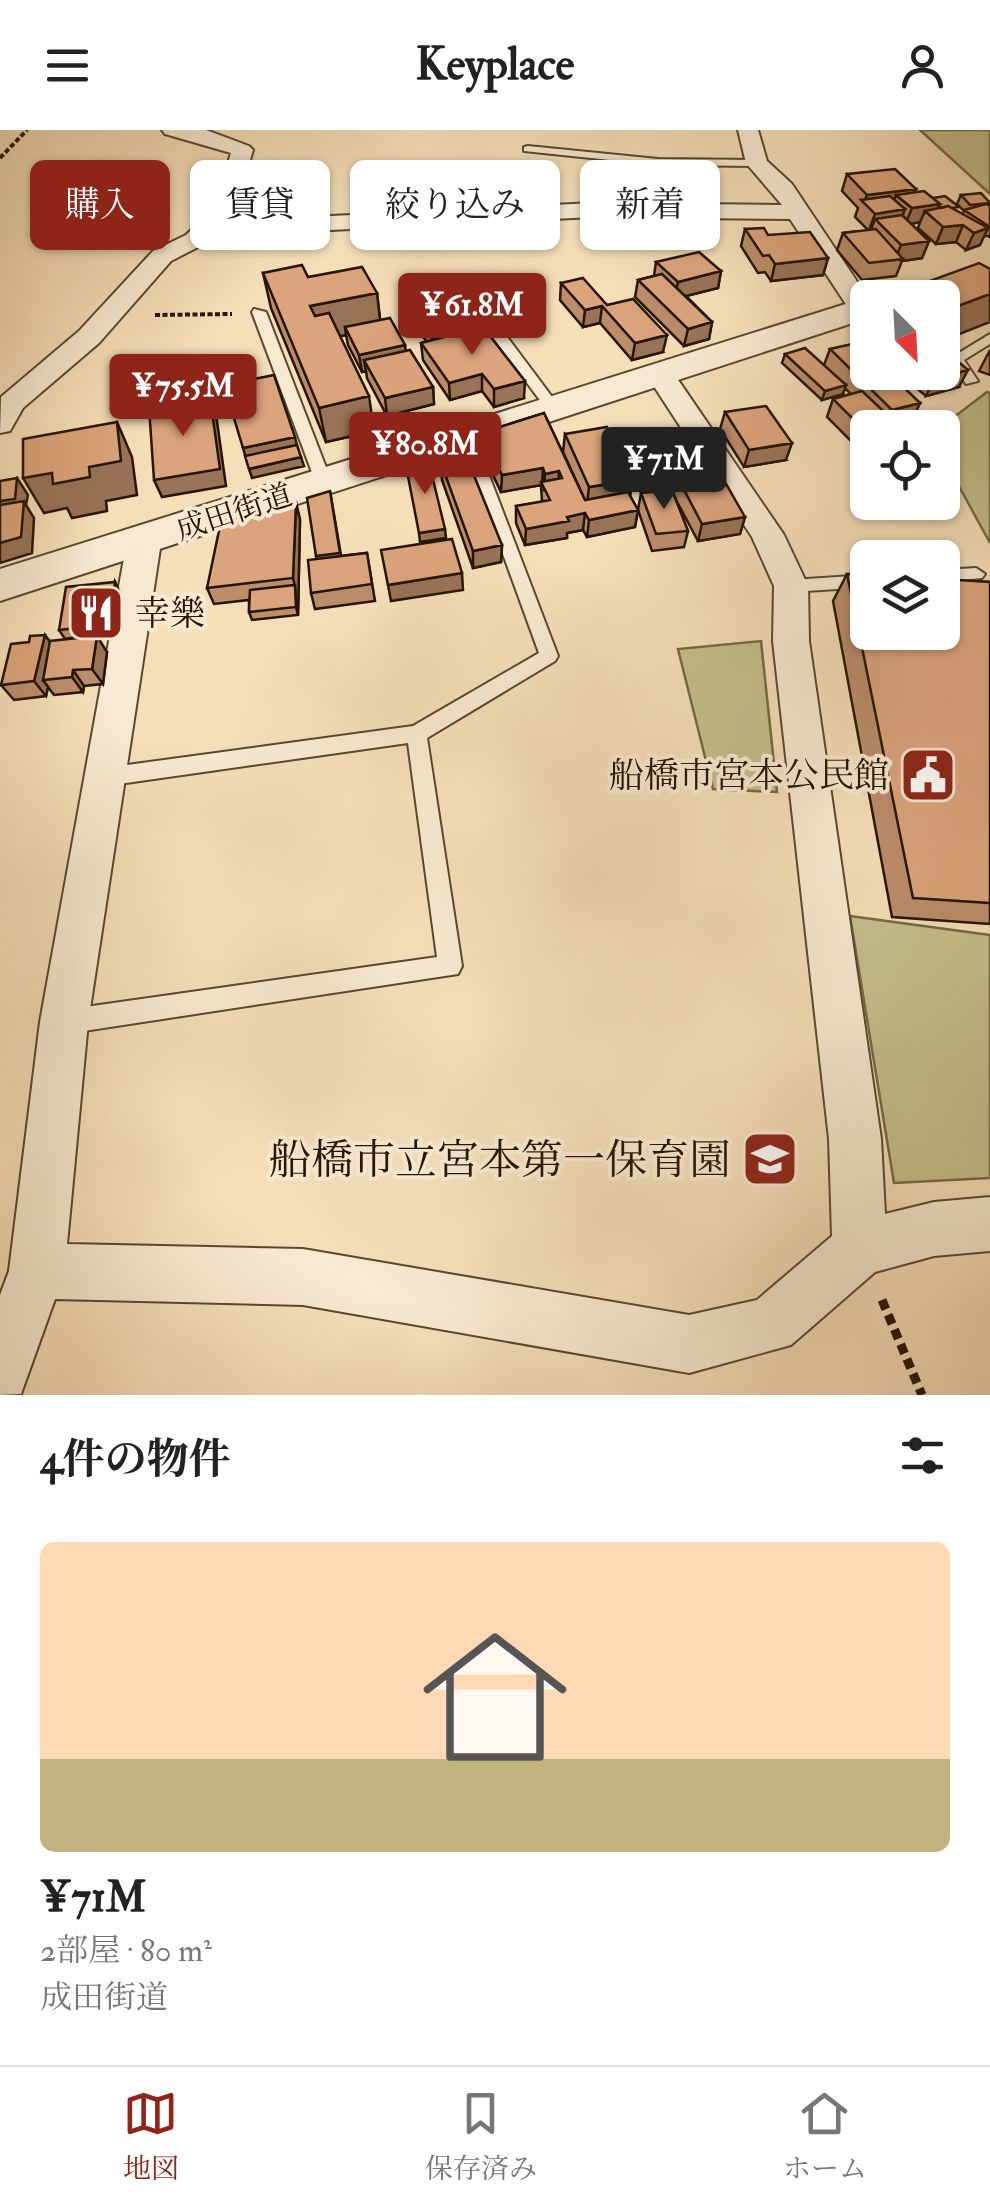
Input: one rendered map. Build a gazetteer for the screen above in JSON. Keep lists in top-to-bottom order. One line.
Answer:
{"streets":{"street":["成田街道"]},"places":{"restaurant":["幸樂"],"public building":["船橋市宮本公民館"],"school or university":["船橋市立宮本第一保育園"]},"north":"bottom right","page":{"header":"Keyplace","chip":["購入","賃貸","絞り込み","新着"],"price":["¥61.8M","¥75.5M","¥80.8M","¥71M"],"heading":"4件の物件","list":[{"name":"¥71M","note":"2部屋 · 80 m² · 成田街道"}],"tabs":["地図","保存済み","ホーム"]}}
